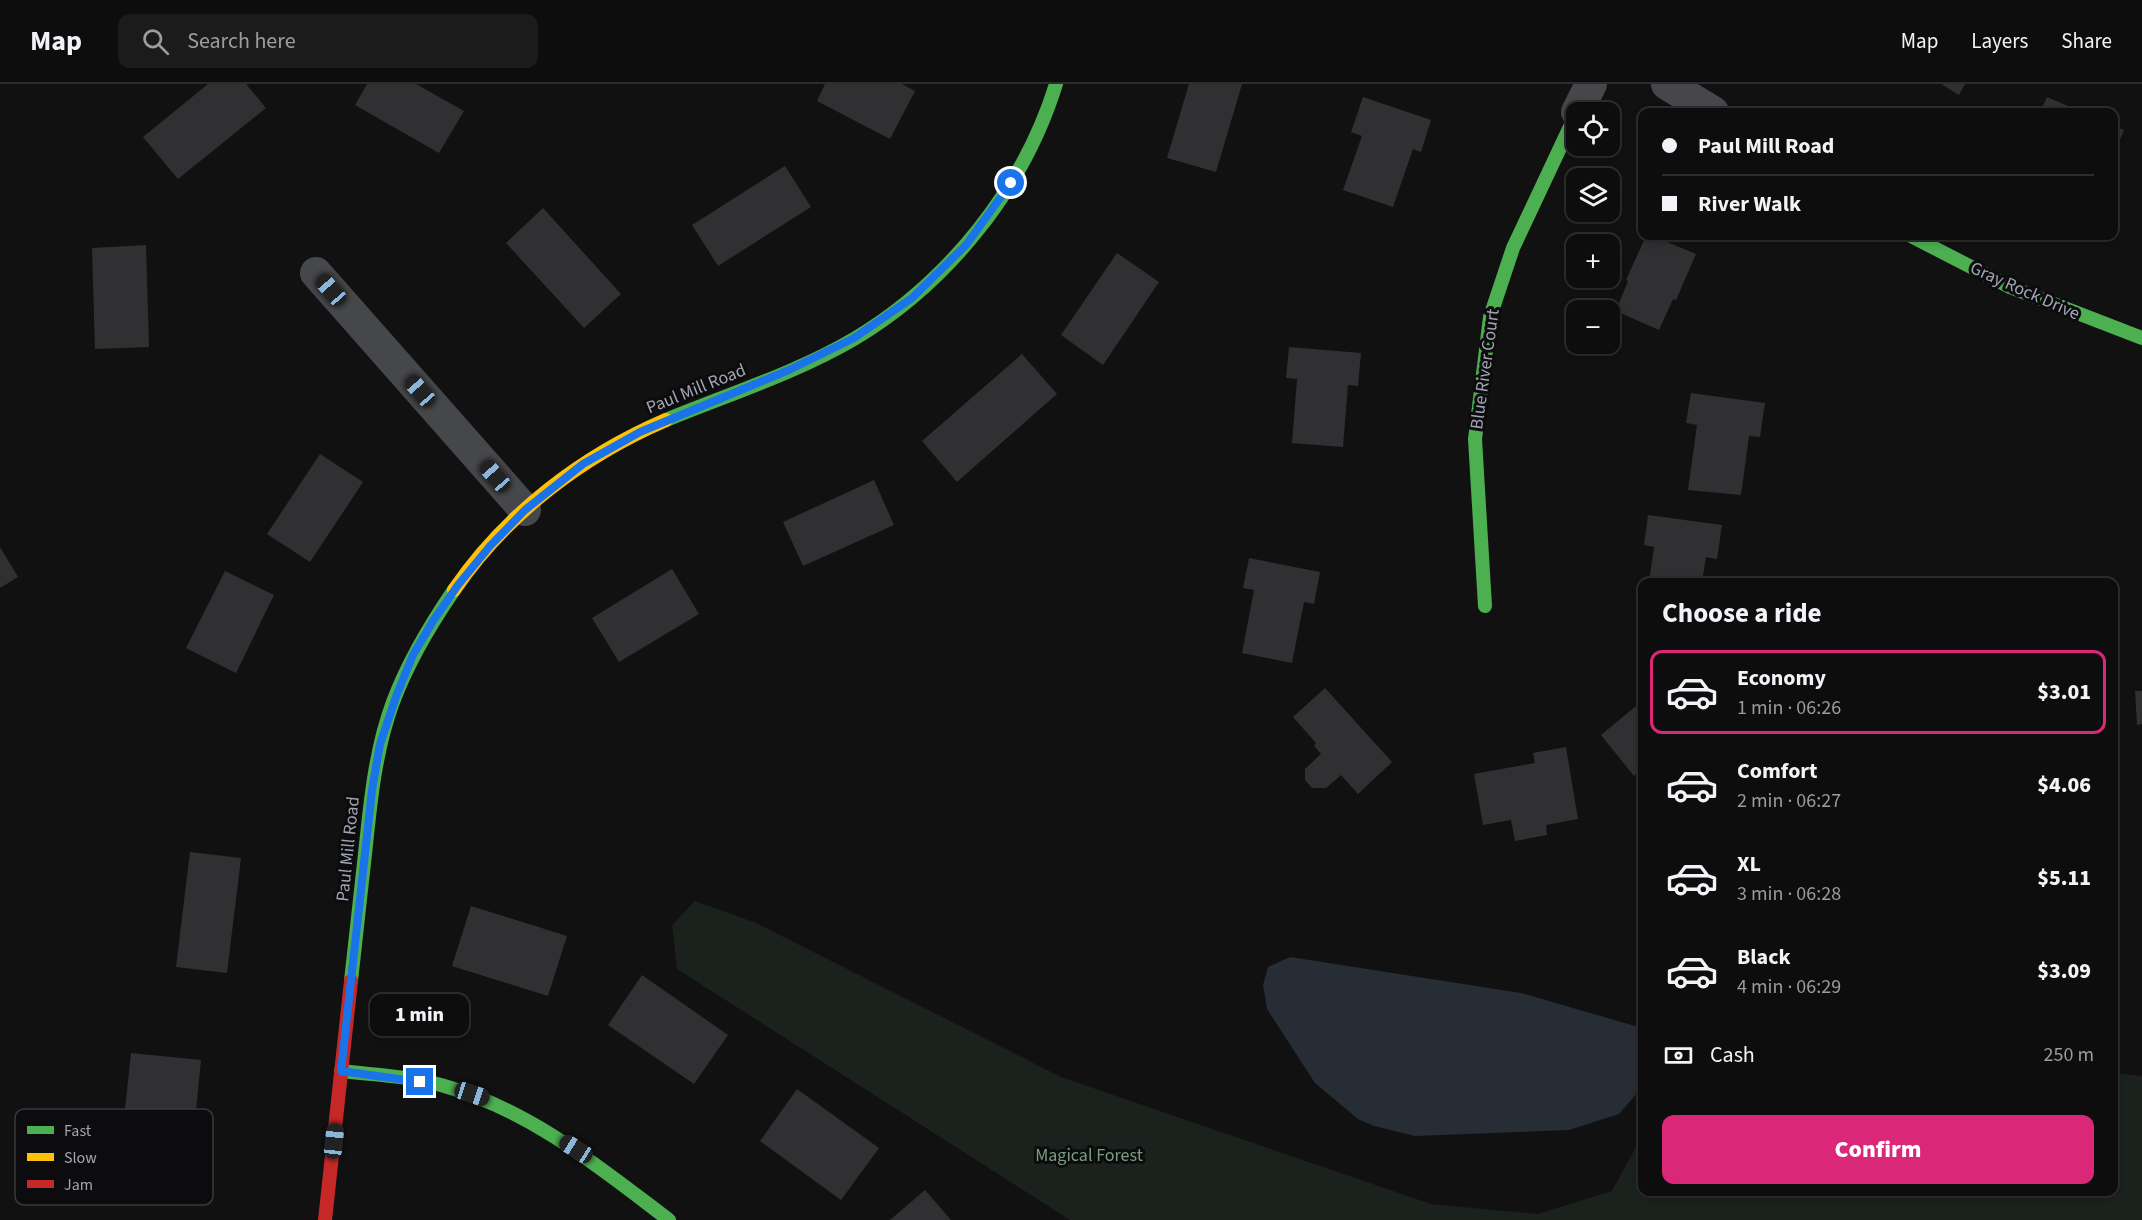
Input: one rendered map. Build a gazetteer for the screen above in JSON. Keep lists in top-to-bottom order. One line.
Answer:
{"streets":{"street":["Gray Rock Drive","Blue River Court","Paul Mill Road"]},"parks":["Magical Forest"],"legend":["Fast","Slow","Jam"],"page":{"header":"Map","search":"Search here","nav":["Map","Layers","Share"],"map_buttons":["+","−"],"banner":["Paul Mill Road","River Walk"],"heading":"Choose a ride","list":[{"name":"Economy","note":"1 min · 06:26","value":"$3.01"},{"name":"Comfort","note":"2 min · 06:27","value":"$4.06"},{"name":"XL","note":"3 min · 06:28","value":"$5.11"},{"name":"Black","note":"4 min · 06:29","value":"$3.09"}],"bubble":"1 min","pay":["Cash","250 m"],"buttons":"Confirm"}}
